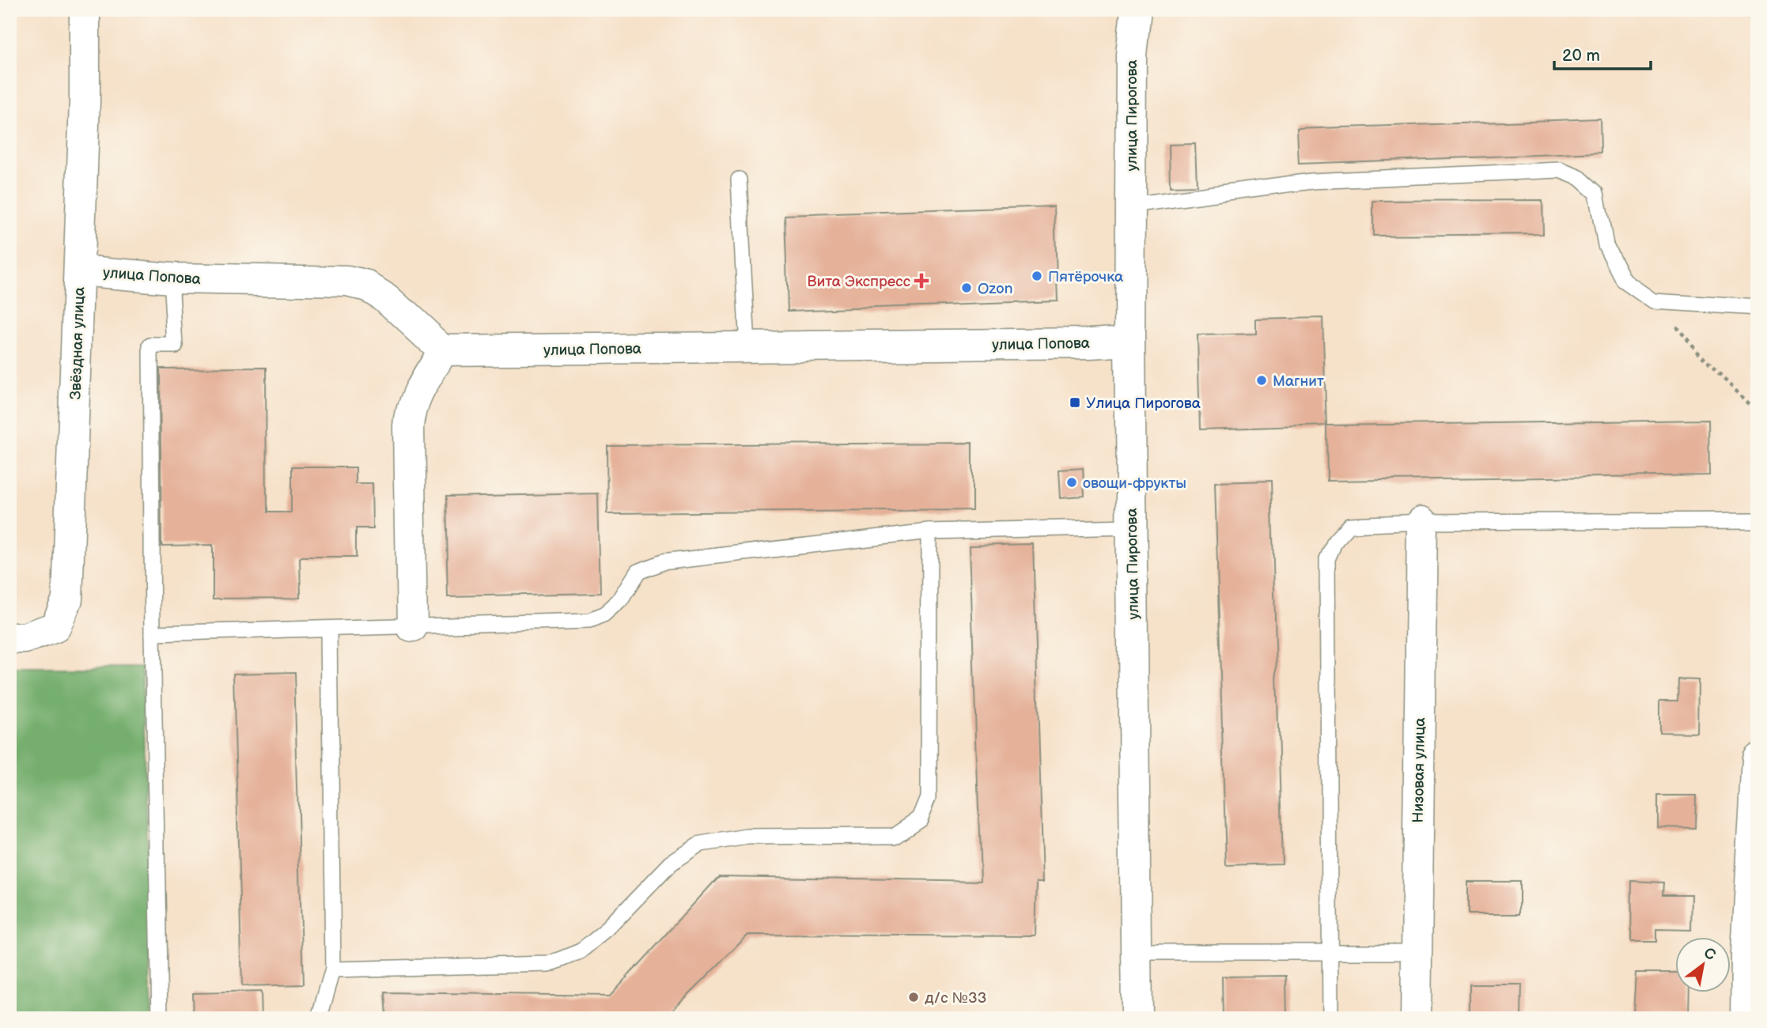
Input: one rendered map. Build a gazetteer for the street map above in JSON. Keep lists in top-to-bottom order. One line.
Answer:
{"streets":{"street":["улица Пирогова","улица Попова","Звёздная улица","Низовая улица"]},"crossings":[["улица Пирогова","улица Попова"],["улица Попова","Звёздная улица"]],"places":{"other":["Пятёрочка","Ozon","Магнит","овощи-фрукты","д/с №33"],"health":["Вита Экспресс"],"transit":["Улица Пирогова"]},"scale_bar":"20 m","north":"top right"}
